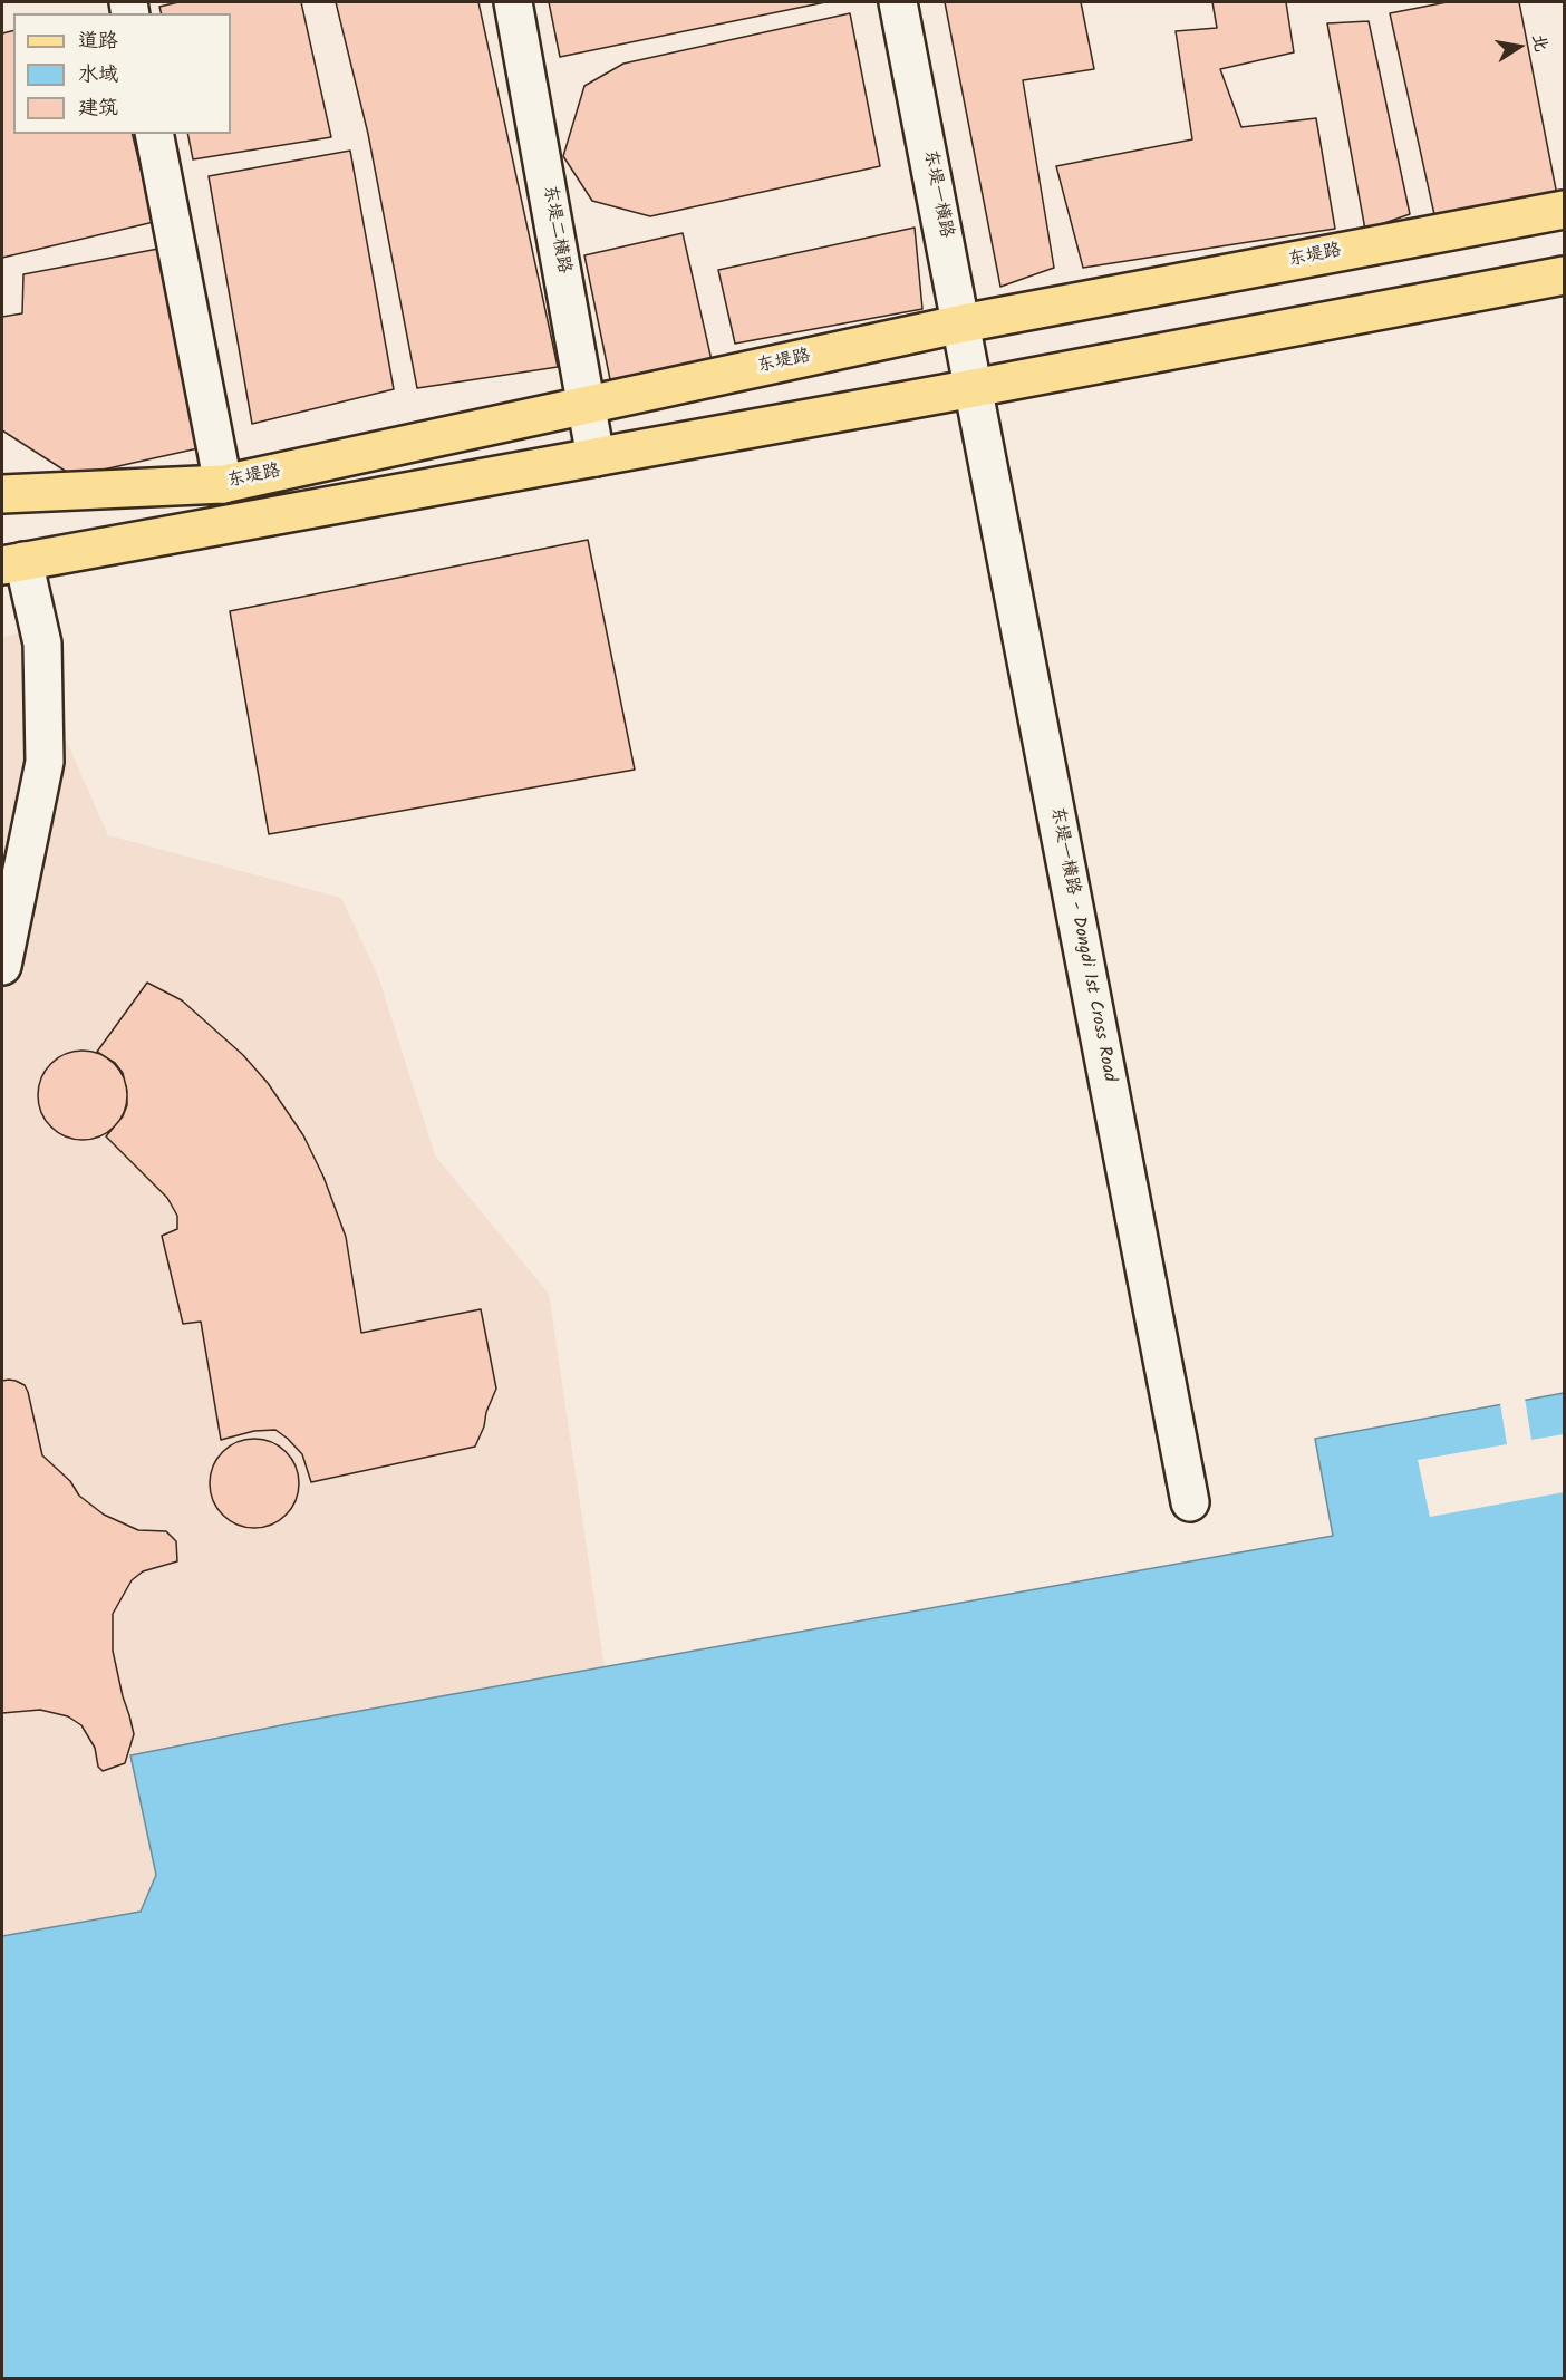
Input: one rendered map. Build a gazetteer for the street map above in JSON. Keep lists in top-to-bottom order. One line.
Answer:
{"streets":{"main road":["东堤路"],"street":["东堤一横路","东堤二横路","东堤一横路 - Dongdi 1st Cross Road"]},"crossings":[["东堤一横路","东堤路"],["东堤一横路","东堤一横路 - Dongdi 1st Cross Road"],["东堤二横路","东堤路"]],"legend":["道路","水域","建筑"],"north":"right"}
